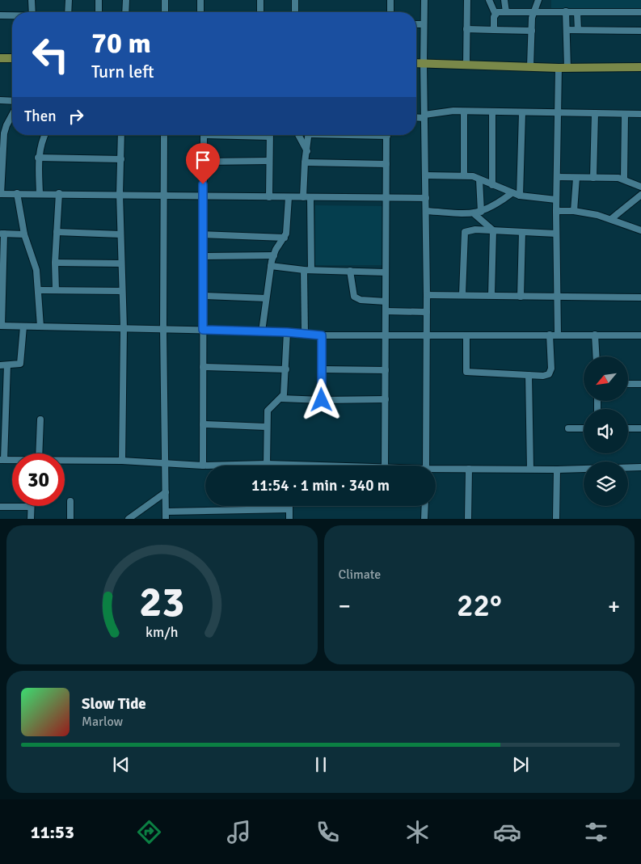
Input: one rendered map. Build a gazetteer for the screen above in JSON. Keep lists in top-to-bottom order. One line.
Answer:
{"north":"bottom left","page":{"turn":["70 m","Turn left"],"then":"Then","limit":"30","trip":"11:54 · 1 min · 340 m","tile":"Climate","heat":["−","22°","+"],"song":["Slow Tide","Marlow"],"tabs":"11:53","gauge":["23","km/h"]}}
